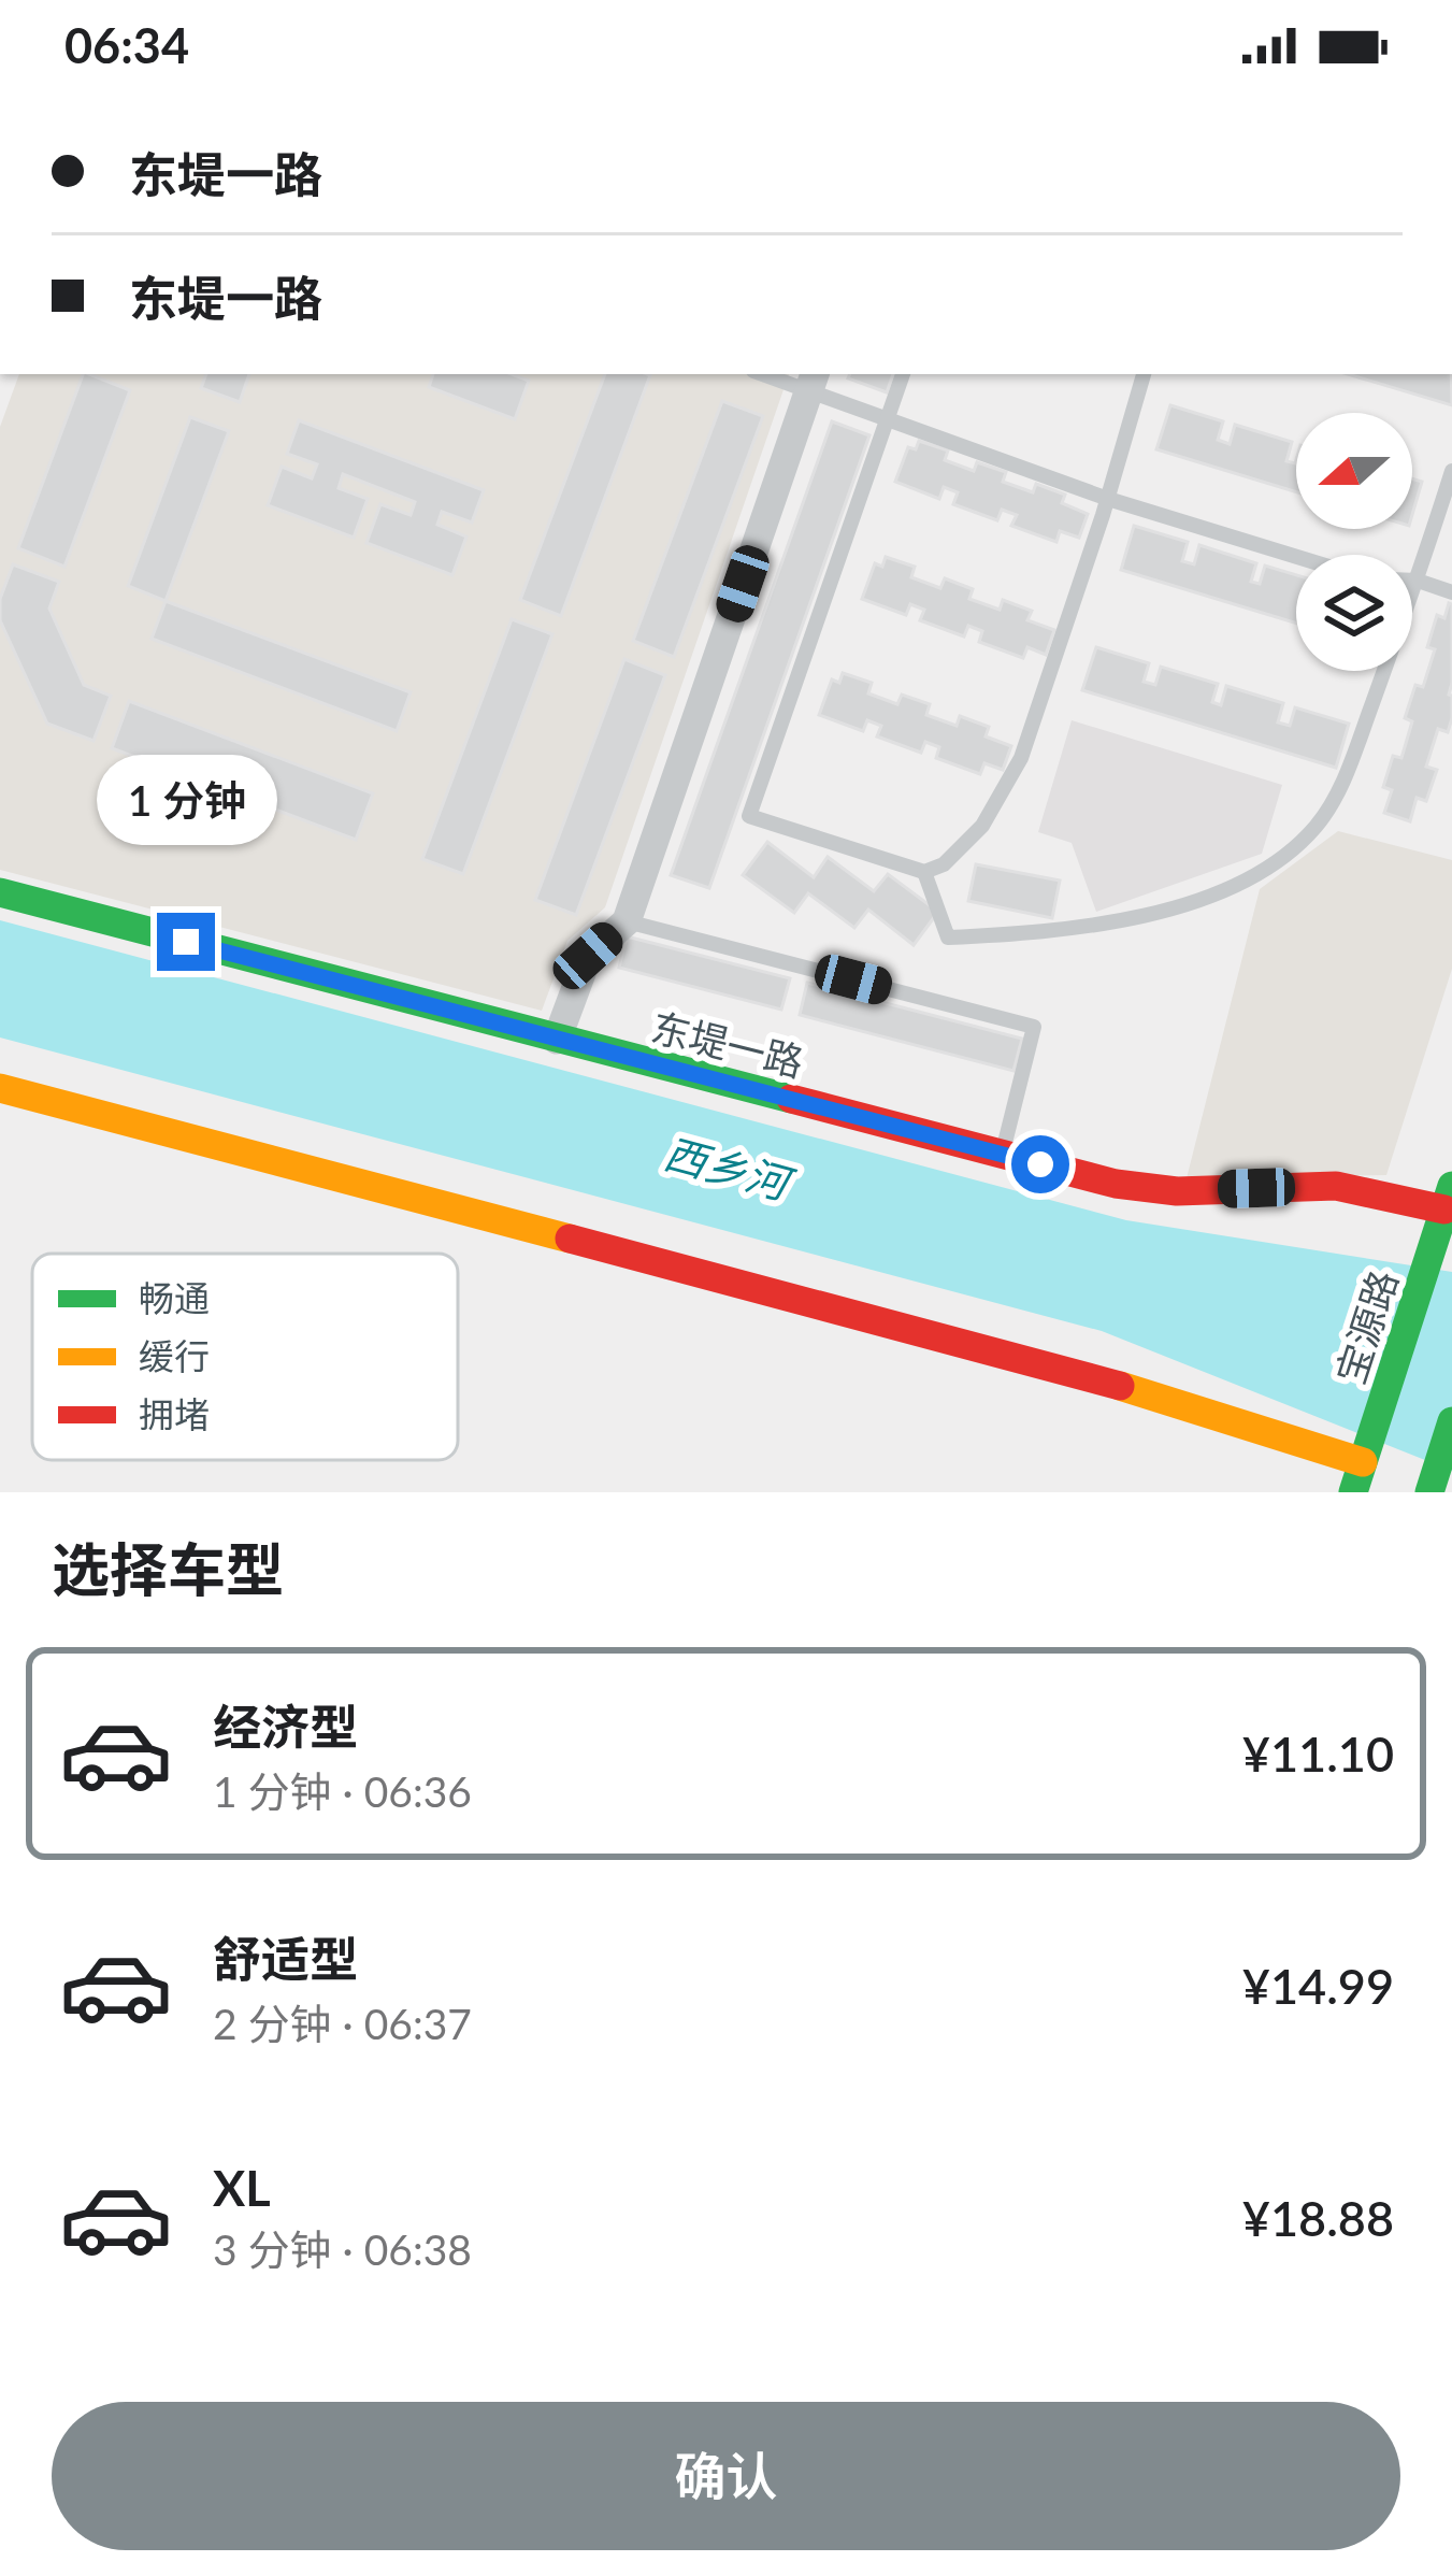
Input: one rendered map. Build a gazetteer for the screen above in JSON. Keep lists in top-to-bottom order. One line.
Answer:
{"streets":{"street":["东堤一路","宝源路"]},"crossings":[["东堤一路","宝源路"]],"water":["西乡河"],"legend":["畅通","缓行","拥堵"],"north":"left","page":{"status":"06:34","banner":["东堤一路","东堤一路"],"bubble":"1 分钟","heading":"选择车型","list":[{"name":"经济型","note":"1 分钟 · 06:36","value":"¥11.10"},{"name":"舒适型","note":"2 分钟 · 06:37","value":"¥14.99"},{"name":"XL","note":"3 分钟 · 06:38","value":"¥18.88"}],"buttons":"确认"}}
